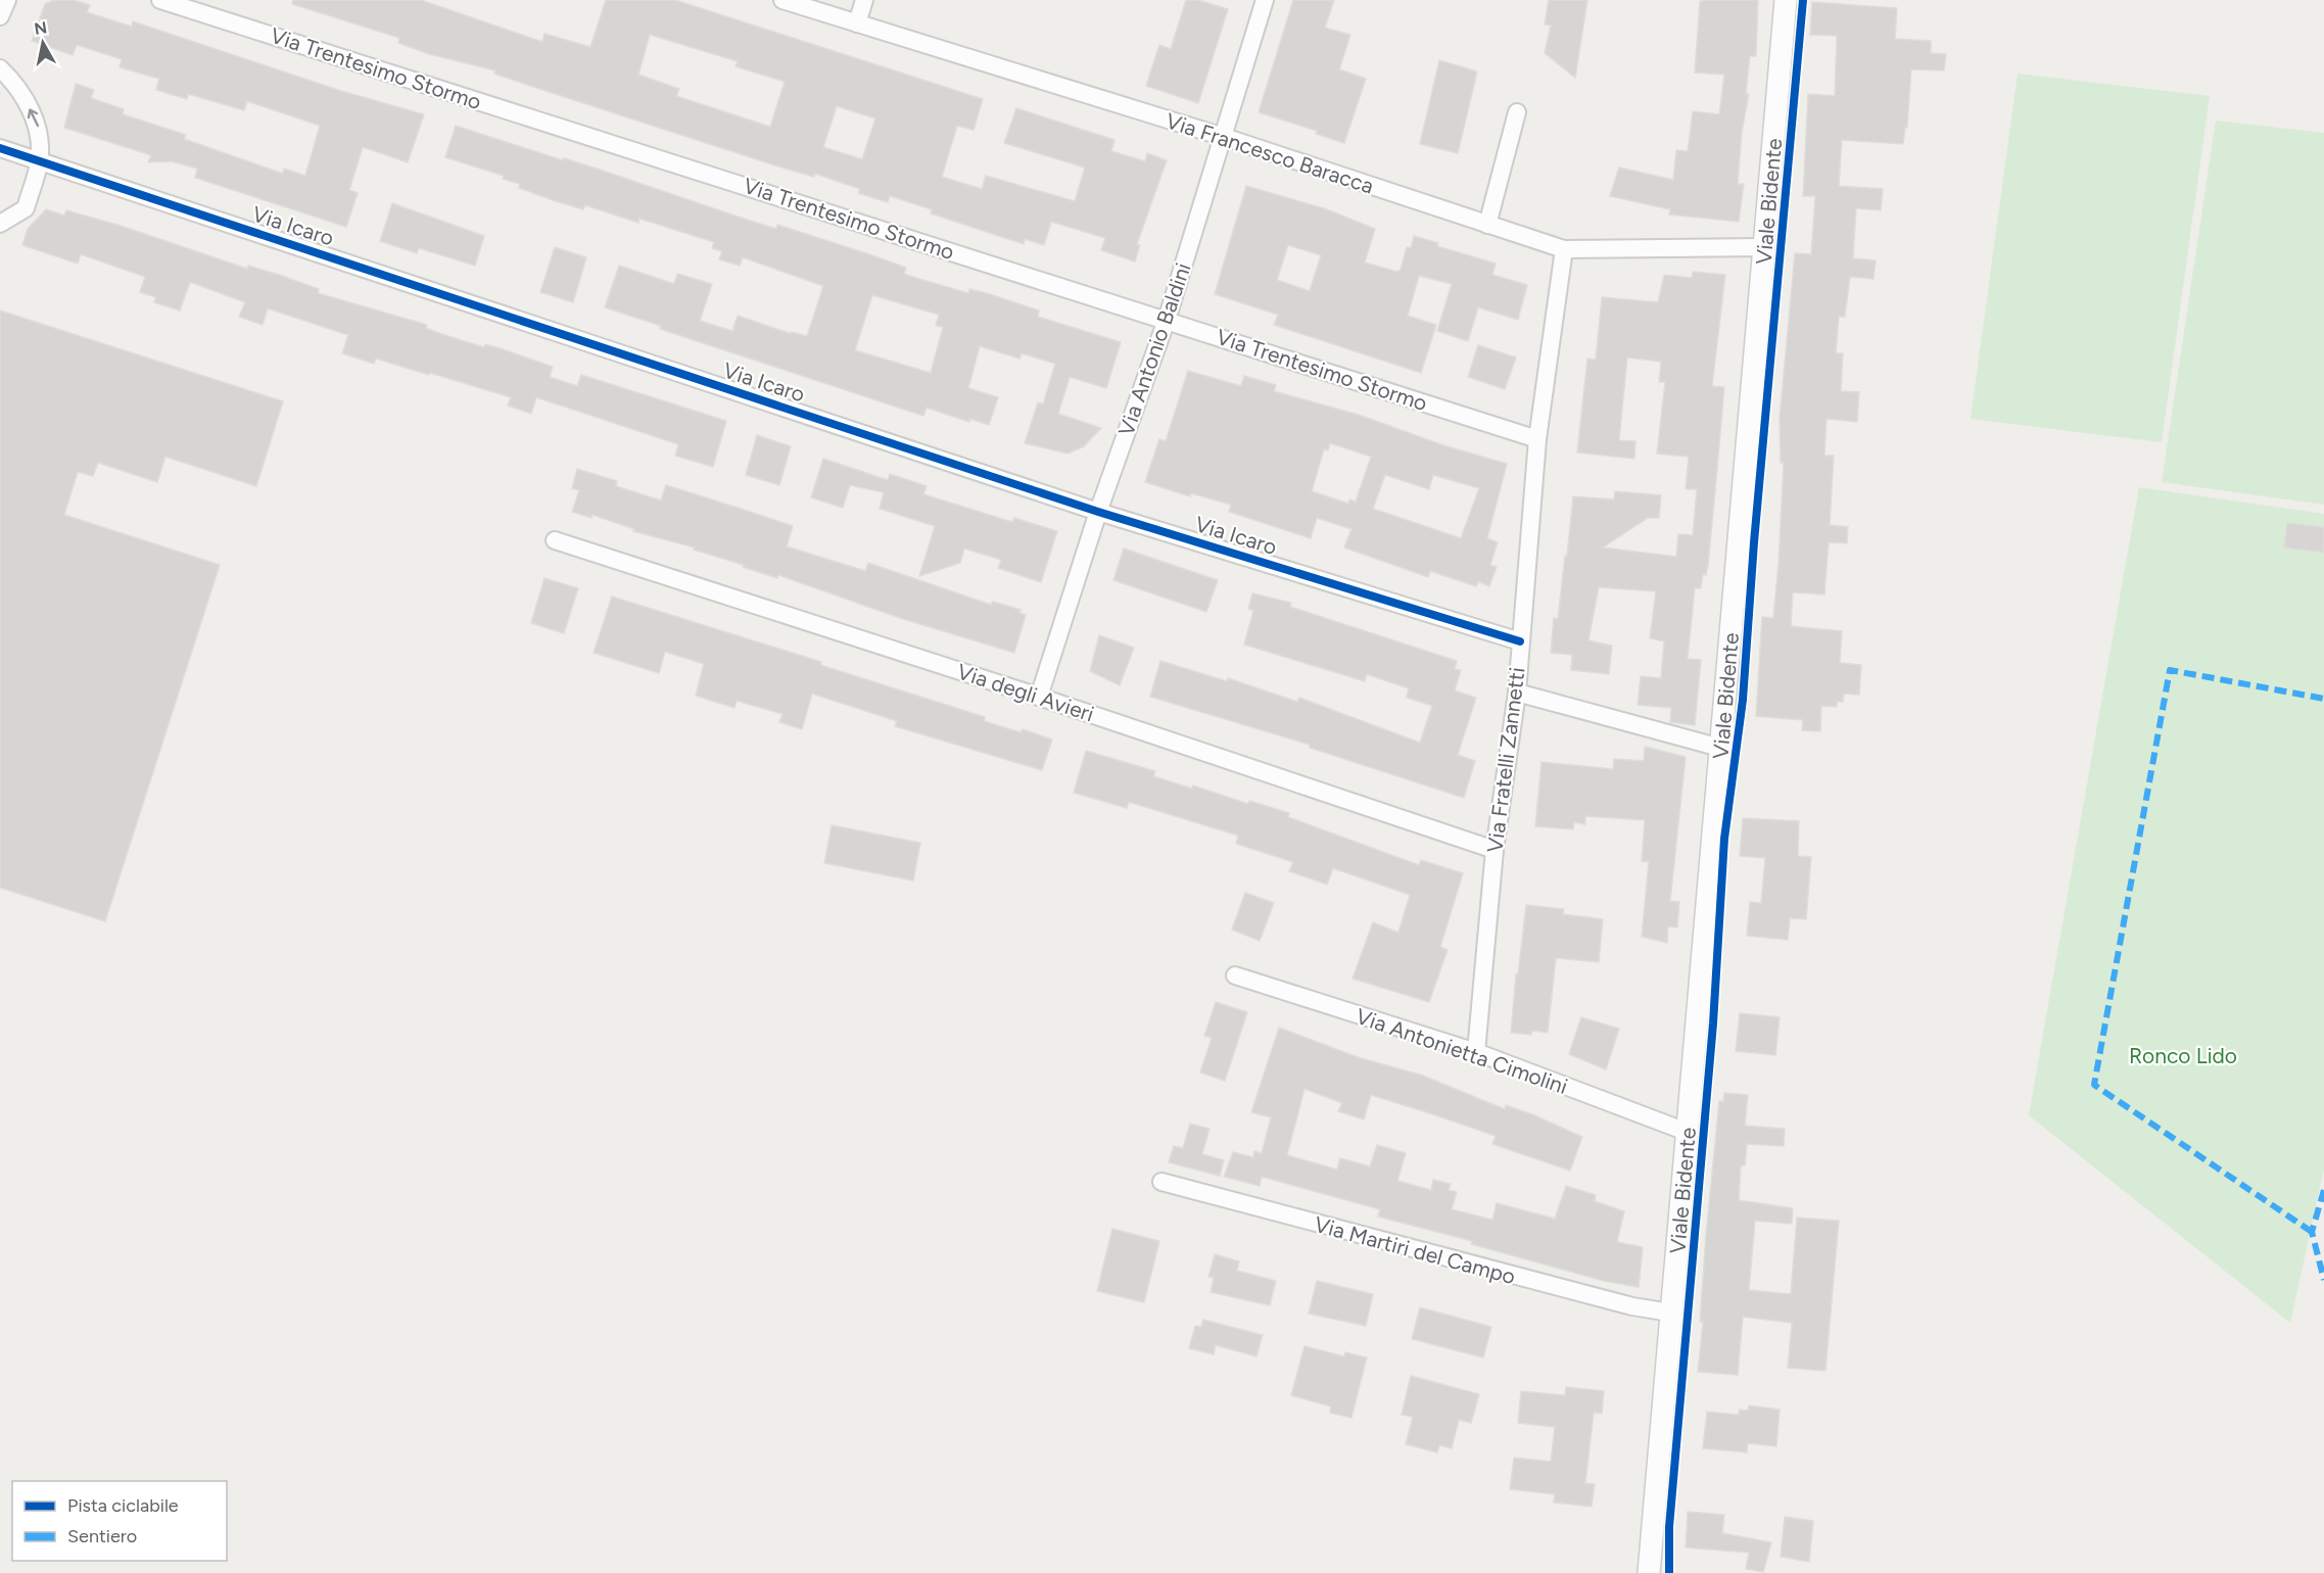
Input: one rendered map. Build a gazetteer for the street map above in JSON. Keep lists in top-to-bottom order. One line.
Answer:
{"streets":{"street":["Via Trentesimo Stormo","Via Francesco Baracca","Viale Bidente","Via Icaro","Via Antonio Baldini","Via degli Avieri","Via Fratelli Zannetti","Via Antonietta Cimolini","Via Martiri del Campo"]},"crossings":[["Via Trentesimo Stormo","Via Antonio Baldini"],["Via Trentesimo Stormo","Via Fratelli Zannetti"],["Via Francesco Baracca","Viale Bidente"],["Via Francesco Baracca","Via Antonio Baldini"],["Via Francesco Baracca","Via Fratelli Zannetti"],["Viale Bidente","Via Antonietta Cimolini"],["Viale Bidente","Via Martiri del Campo"],["Via Icaro","Via Antonio Baldini"],["Via Icaro","Via Fratelli Zannetti"],["Via Antonio Baldini","Via degli Avieri"],["Via degli Avieri","Via Fratelli Zannetti"],["Via Fratelli Zannetti","Via Antonietta Cimolini"]],"parks":["Ronco Lido"],"legend":["Pista ciclabile","Sentiero"],"north":"top"}
